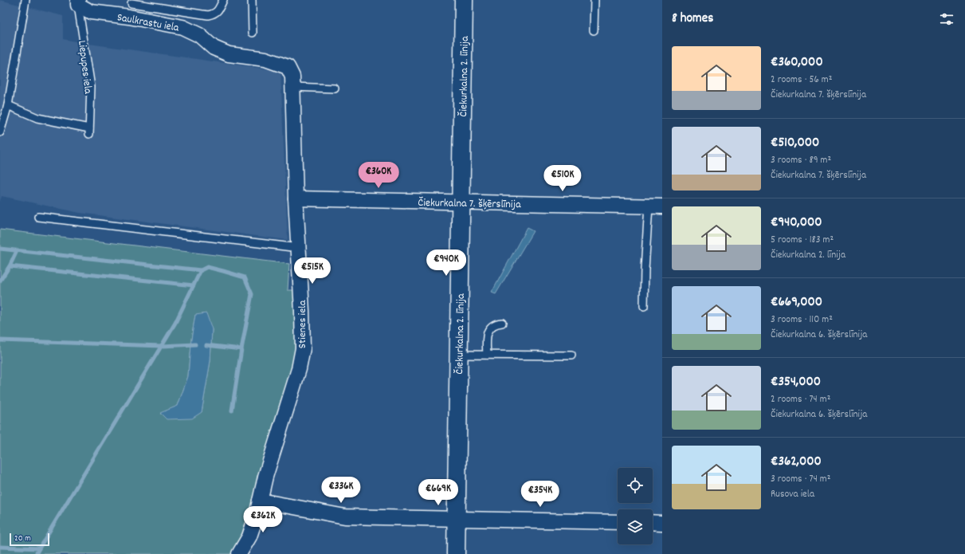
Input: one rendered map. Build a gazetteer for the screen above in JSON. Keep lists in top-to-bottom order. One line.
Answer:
{"streets":{"street":["Saulkrastu iela","Čiekurkalna 2. līnija","Čiekurkalna 7. šķērslīnija","Stienes iela"],"lane":["Liepupes iela"]},"crossings":[["Saulkrastu iela","Liepupes iela"],["Saulkrastu iela","Stienes iela"],["Čiekurkalna 2. līnija","Čiekurkalna 7. šķērslīnija"],["Čiekurkalna 7. šķērslīnija","Stienes iela"]],"scale_bar":"20 m","page":{"heading":"8 homes","list":[{"name":"€360,000","note":"2 rooms · 56 m² · Čiekurkalna 7. šķērslīnija"},{"name":"€510,000","note":"3 rooms · 89 m² · Čiekurkalna 7. šķērslīnija"},{"name":"€940,000","note":"5 rooms · 183 m² · Čiekurkalna 2. līnija"},{"name":"€669,000","note":"3 rooms · 110 m² · Čiekurkalna 6. šķērslīnija"},{"name":"€354,000","note":"2 rooms · 74 m² · Čiekurkalna 6. šķērslīnija"},{"name":"€362,000","note":"3 rooms · 74 m² · Rusova iela"}],"price":["€360K","€510K","€940K","€515K","€336K","€669K","€354K","€362K"],"scale":"20 m"}}
